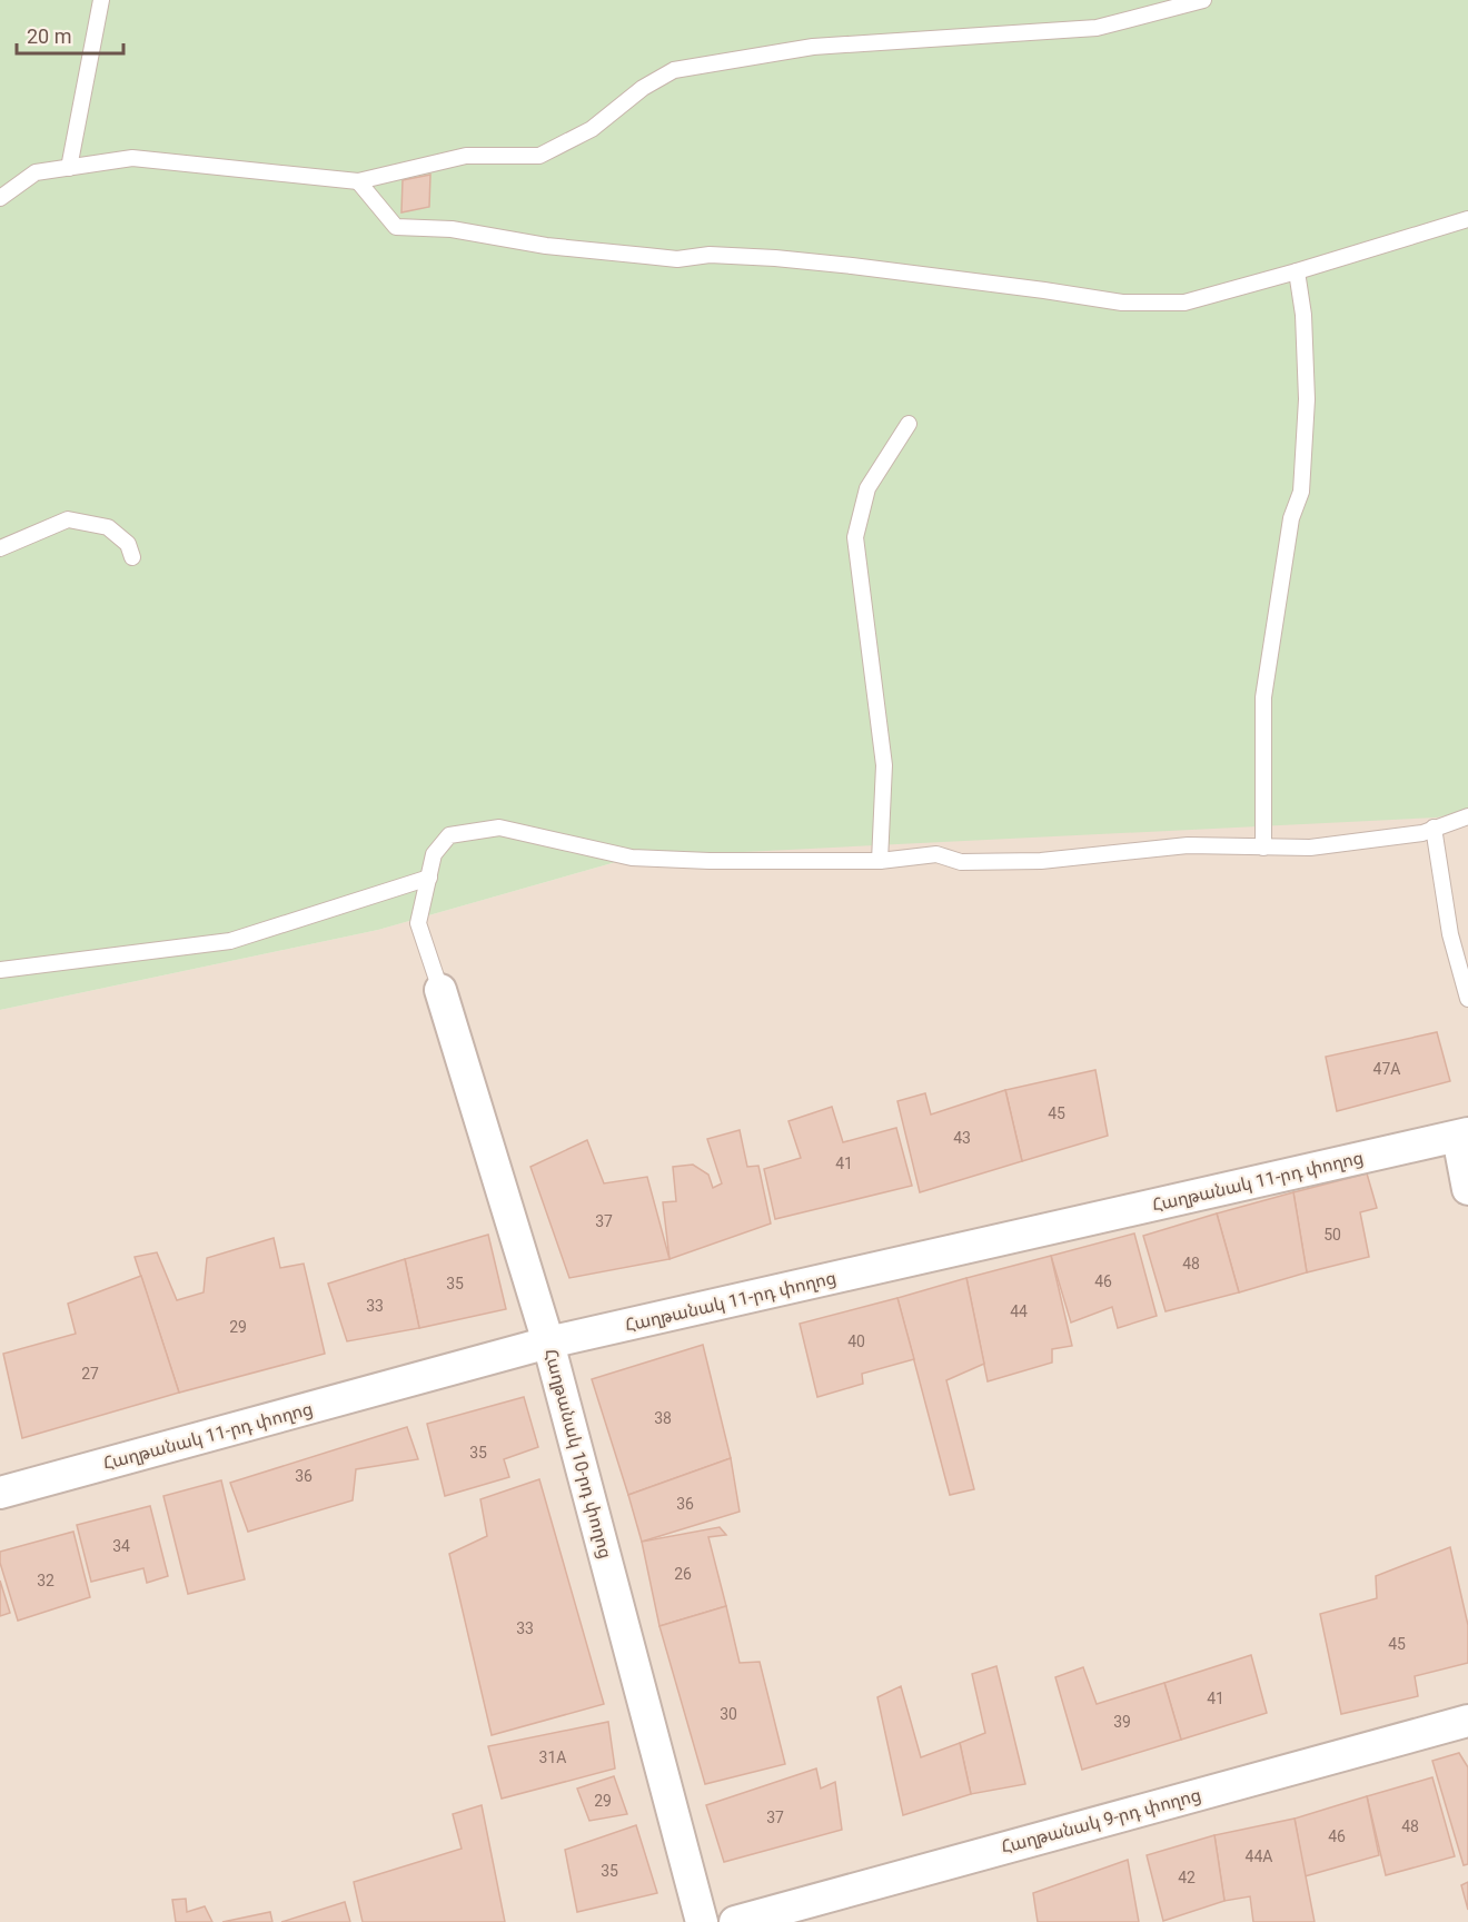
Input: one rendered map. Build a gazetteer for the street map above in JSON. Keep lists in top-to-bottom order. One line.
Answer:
{"streets":{"street":["Հաղթանակ 11-րդ փողոց","Հաղթանակ 10-րդ փողոց","Հաղթանակ 9-րդ փողոց"]},"crossings":[["Հաղթանակ 11-րդ փողոց","Հաղթանակ 10-րդ փողոց"]],"house_numbers":["47А","45","43","41","37","50","48","46","35","33","44","29","40","27","38","35","36","36","34","26","32","33","45","41","30","39","31А","29","37","48","46","44А","35","42"],"scale_bar":"20 m"}
